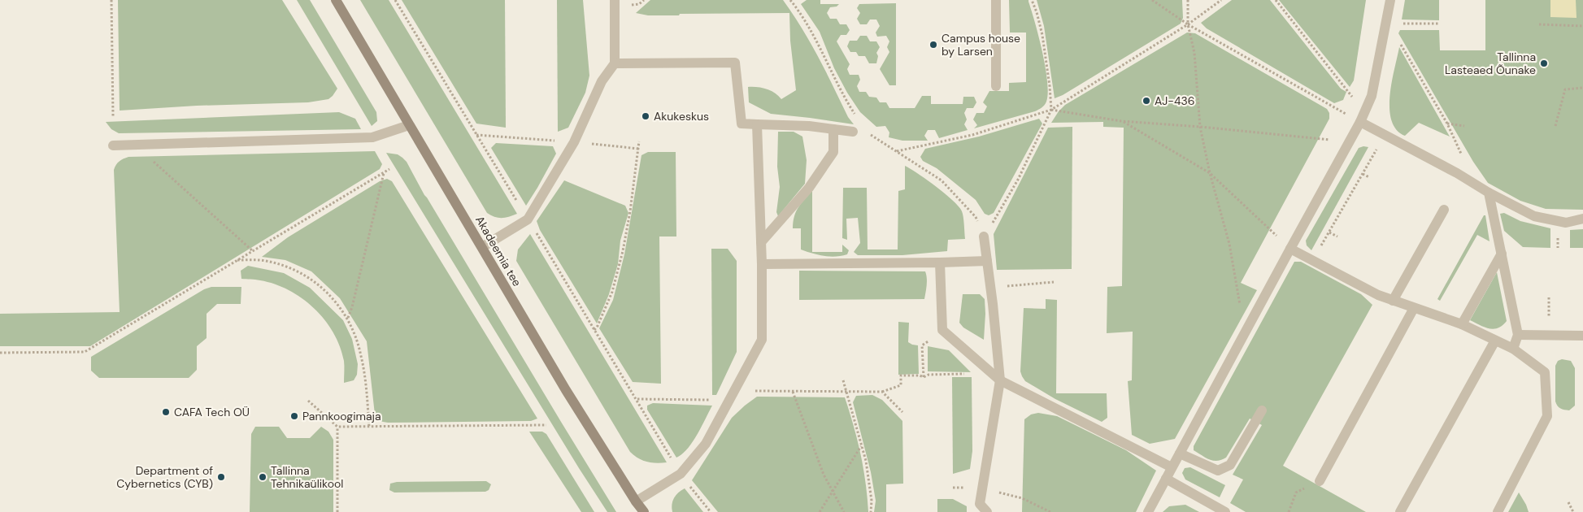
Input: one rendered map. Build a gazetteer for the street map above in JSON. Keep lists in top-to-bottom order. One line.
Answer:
{"streets":{"main road":["Akadeemia tee"]},"places":["Campus house by Larsen","Tallinna Lasteaed Õunake","AJ-436","Akukeskus","CAFA Tech OÜ","Pannkoogimaja","Department of Cybernetics (CYB)","Tallinna Tehnikaülikool"]}
